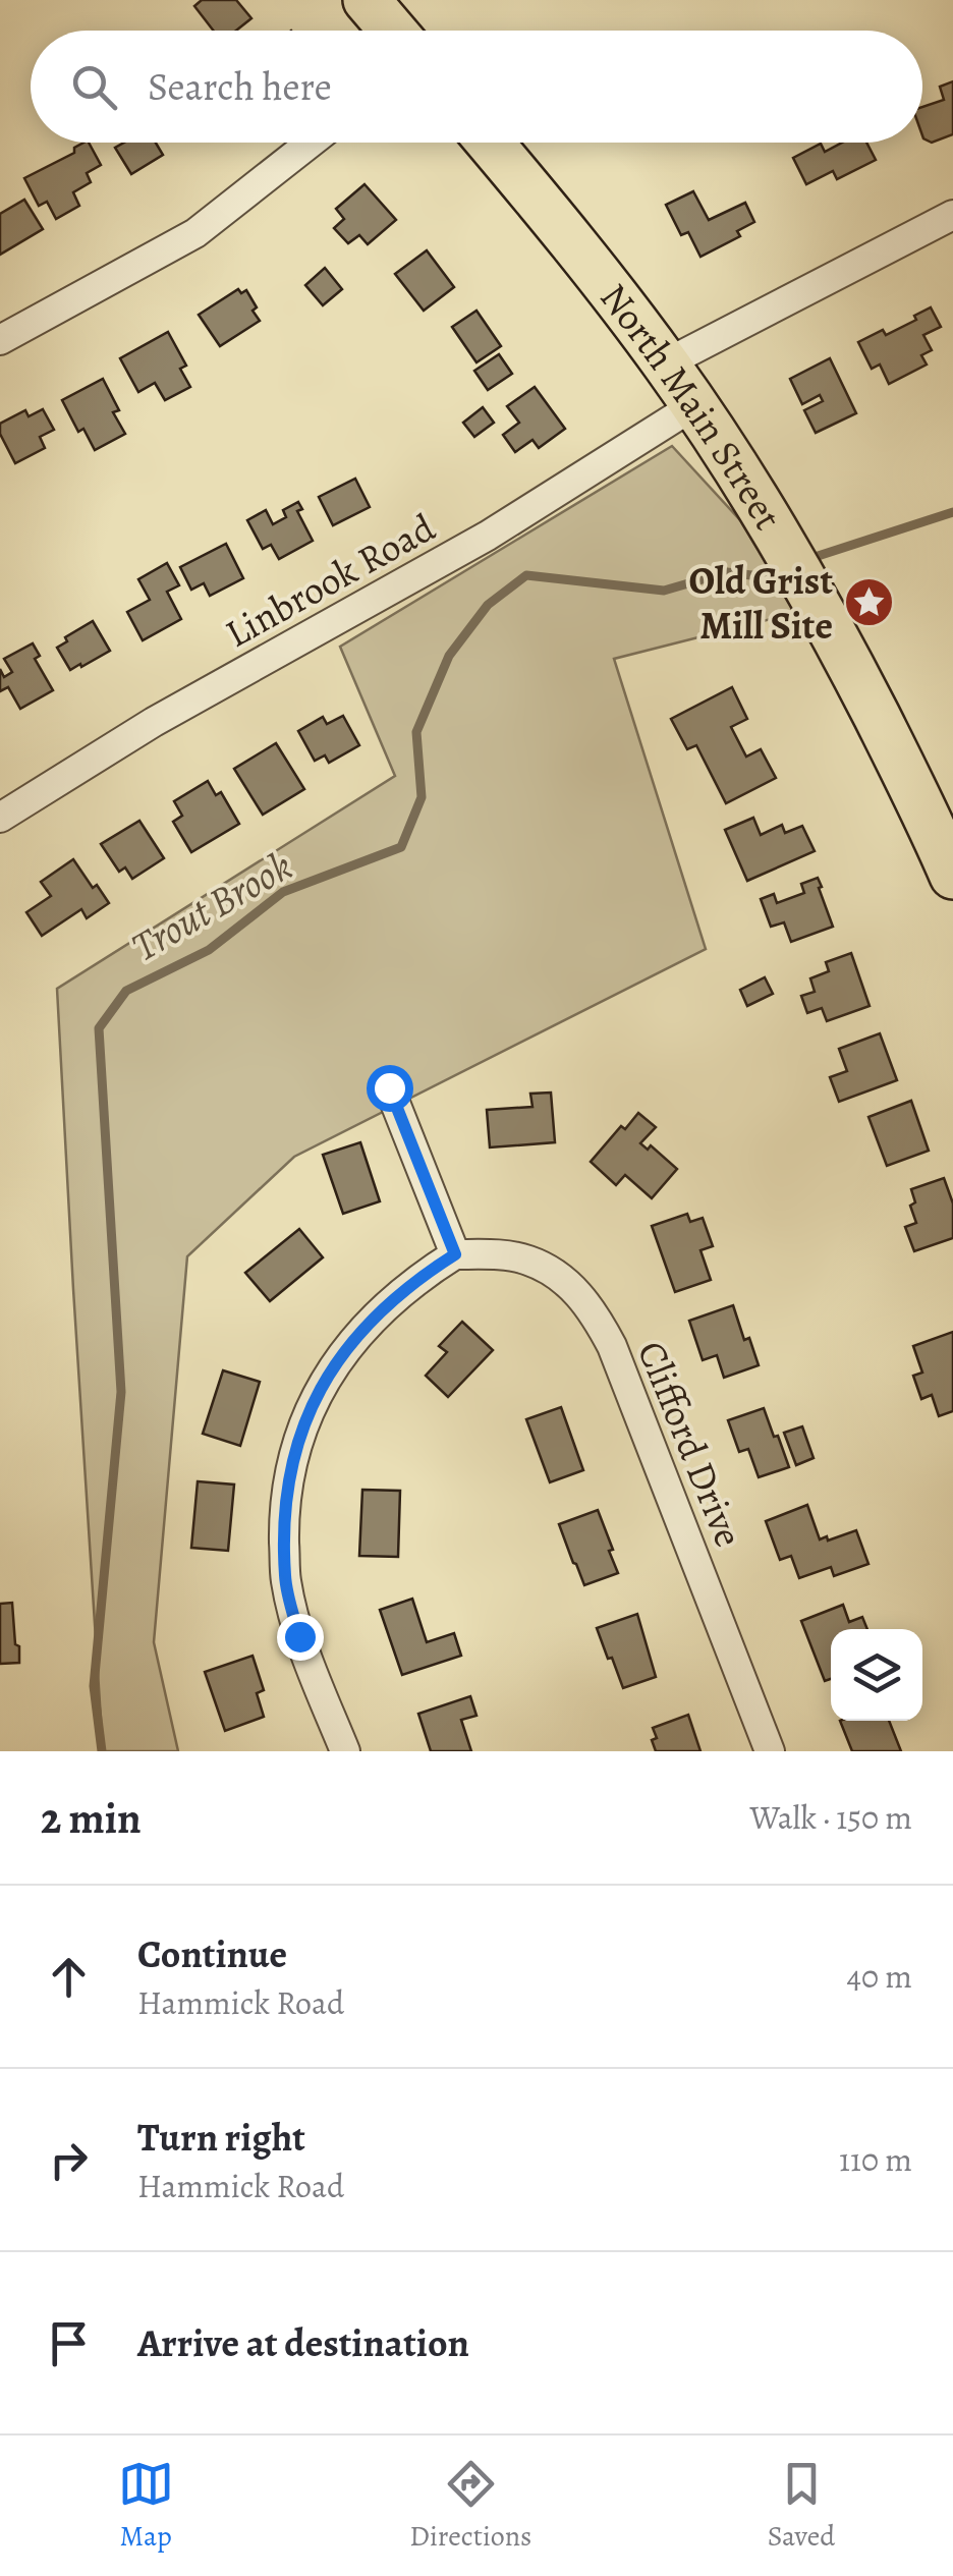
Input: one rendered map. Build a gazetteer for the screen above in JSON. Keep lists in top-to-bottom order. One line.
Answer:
{"streets":{"main road":["North Main Street"],"street":["Linbrook Road","Clifford Drive"]},"crossings":[["North Main Street","Linbrook Road"]],"water":["Trout Brook"],"places":{"place":["Old Grist Mill Site"]},"page":{"search":"Search here","heading":["2 min","Walk · 150 m"],"list":[["Continue","Hammick Road","40 m"],["Turn right","Hammick Road","110 m"],"Arrive at destination"],"nav":["Map","Directions","Saved"]}}
